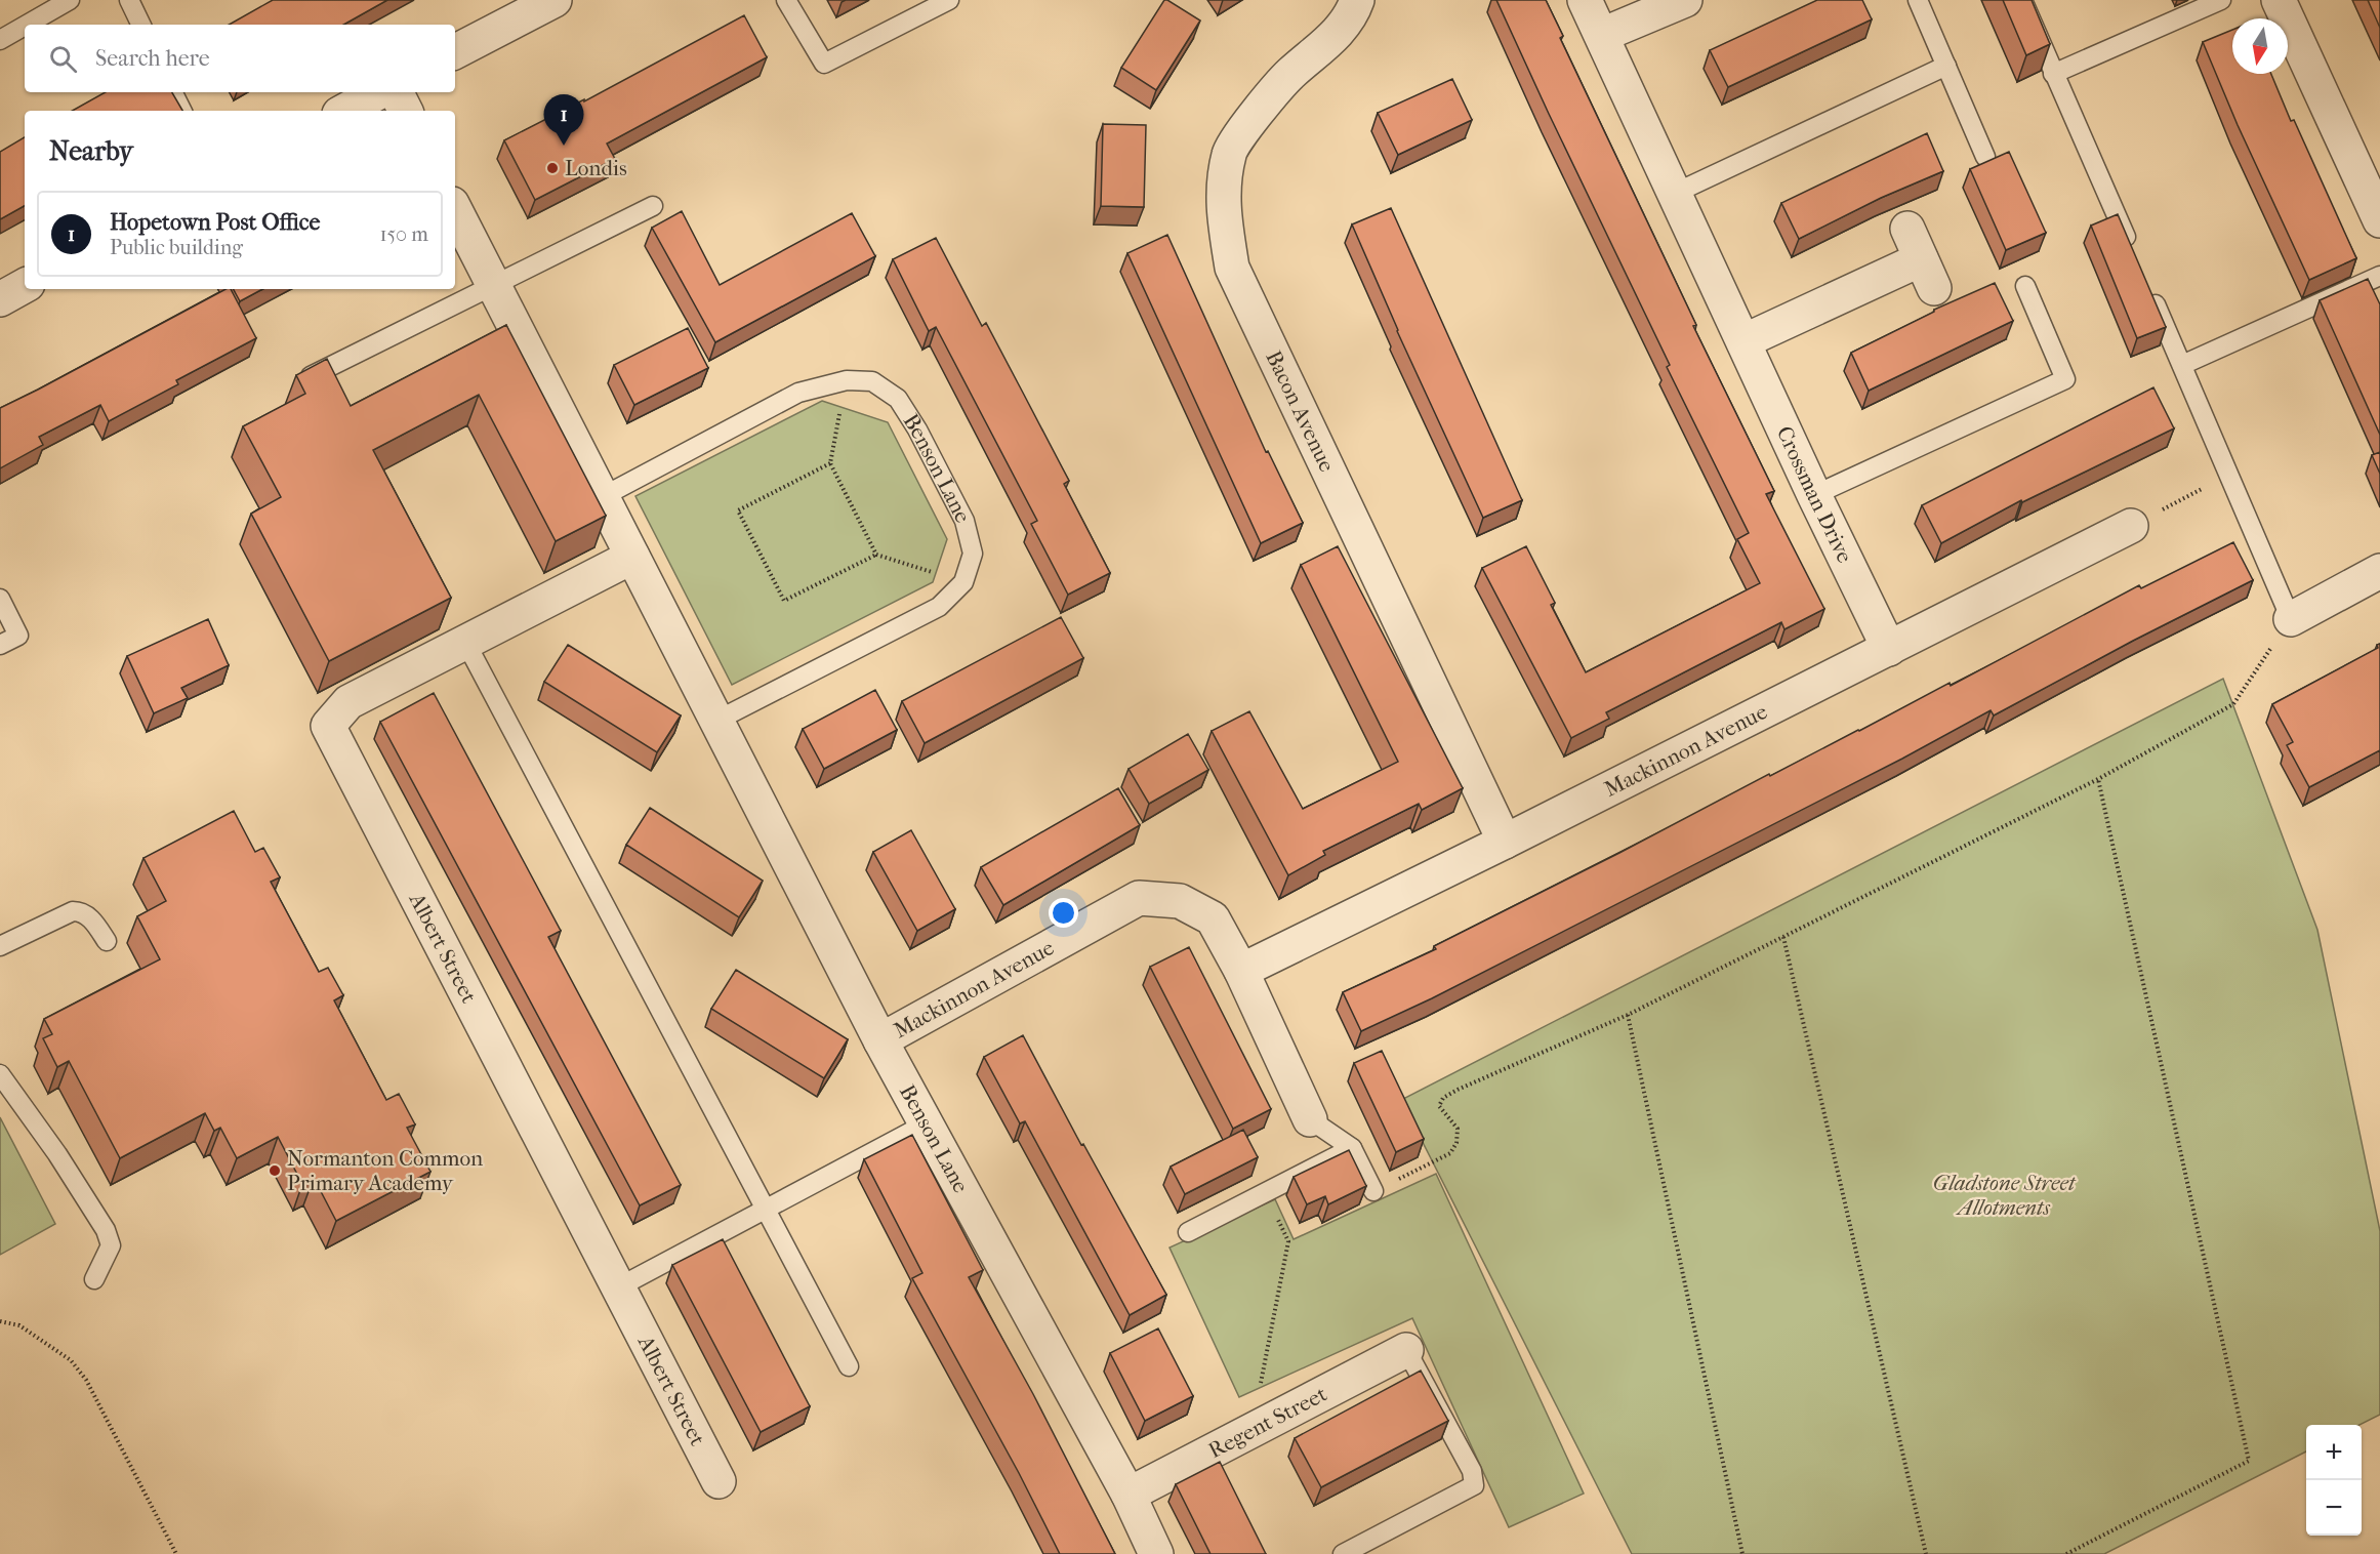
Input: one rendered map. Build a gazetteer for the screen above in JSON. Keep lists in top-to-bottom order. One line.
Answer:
{"streets":{"street":["Bacon Avenue","Benson Lane","Crossman Drive","Mackinnon Avenue","Albert Street","Regent Street"]},"crossings":[["Bacon Avenue","Mackinnon Avenue"],["Benson Lane","Mackinnon Avenue"],["Benson Lane","Albert Street"],["Benson Lane","Regent Street"],["Crossman Drive","Mackinnon Avenue"]],"parks":["Gladstone Street Allotments"],"places":["Londis","Normanton Common Primary Academy"],"north":"bottom","page":{"search":"Search here","pins":"1","heading":"Nearby","list":[{"mark":"1","name":"Hopetown Post Office","note":"Public building","value":"150 m"}],"map_buttons":["+","−"]}}
